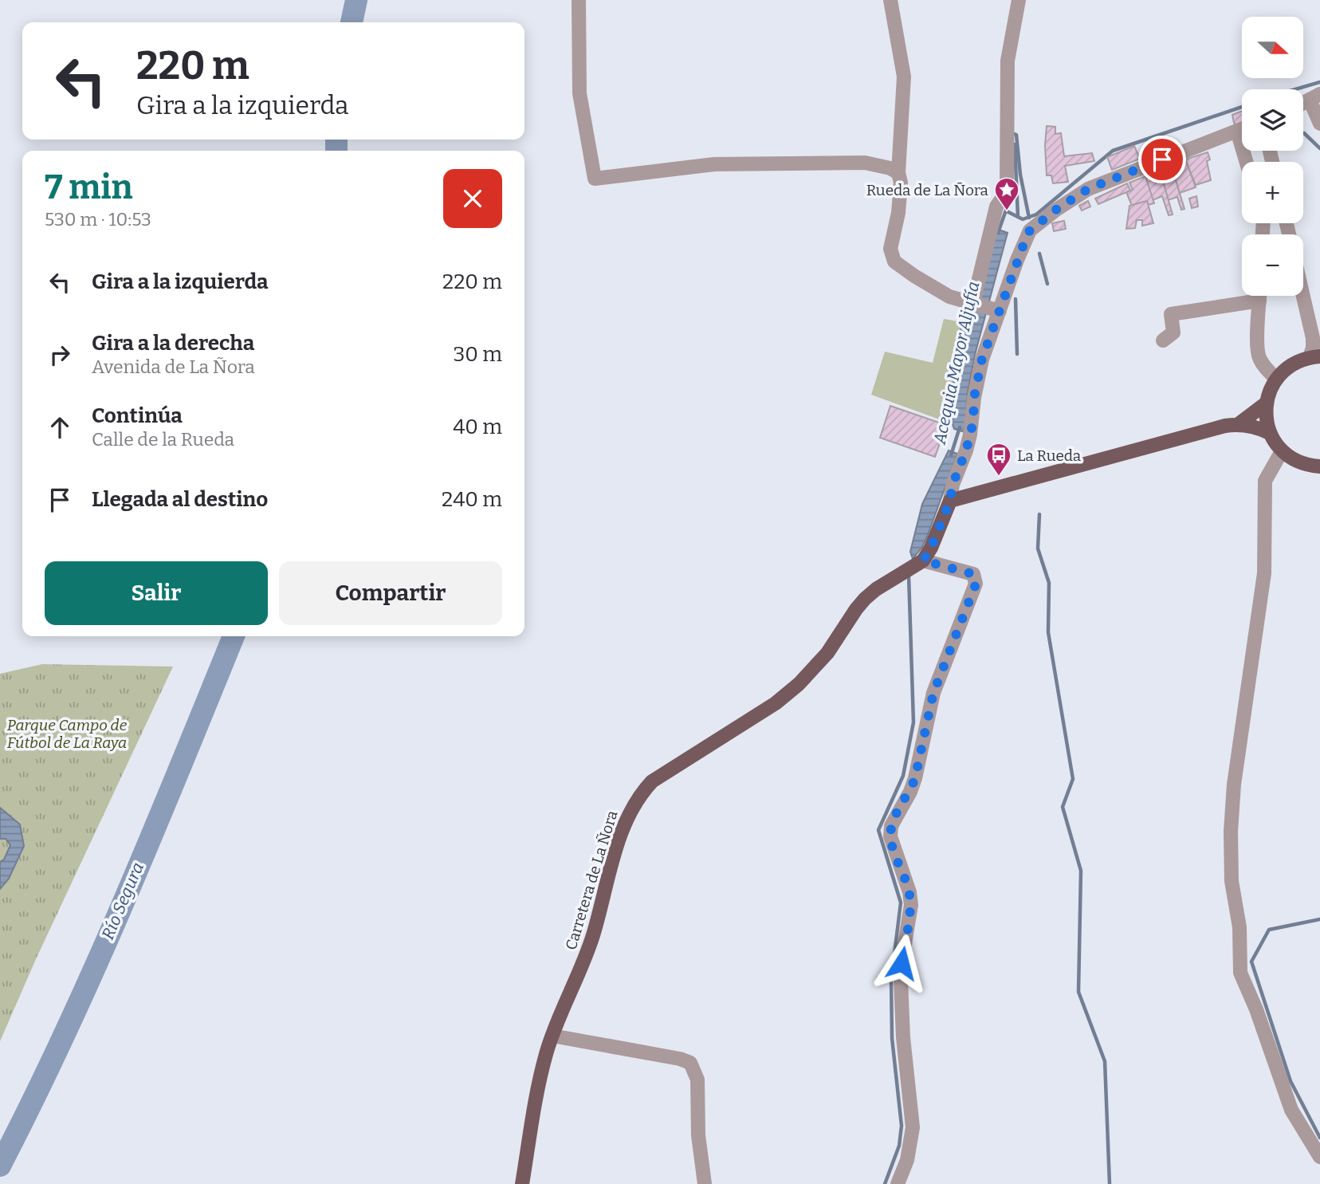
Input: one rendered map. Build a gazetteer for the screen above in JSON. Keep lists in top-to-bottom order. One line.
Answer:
{"streets":{"main road":["Carretera de La Ñora"]},"water":["Acequia Mayor Aljufía","Río Segura"],"parks":["Parque Campo de Fútbol de La Raya"],"places":{"place":["Rueda de La Ñora"],"bus stop":["La Rueda"]},"north":"right","page":{"map_buttons":["+","−"],"turn":["220 m","Gira a la izquierda"],"heading":["7 min","530 m · 10:53"],"list":[{"name":"Gira a la izquierda","value":"220 m"},{"name":"Gira a la derecha","note":"Avenida de La Ñora","value":"30 m"},{"name":"Continúa","note":"Calle de la Rueda","value":"40 m"},{"name":"Llegada al destino","value":"240 m"}],"buttons":["Salir","Compartir"]}}
